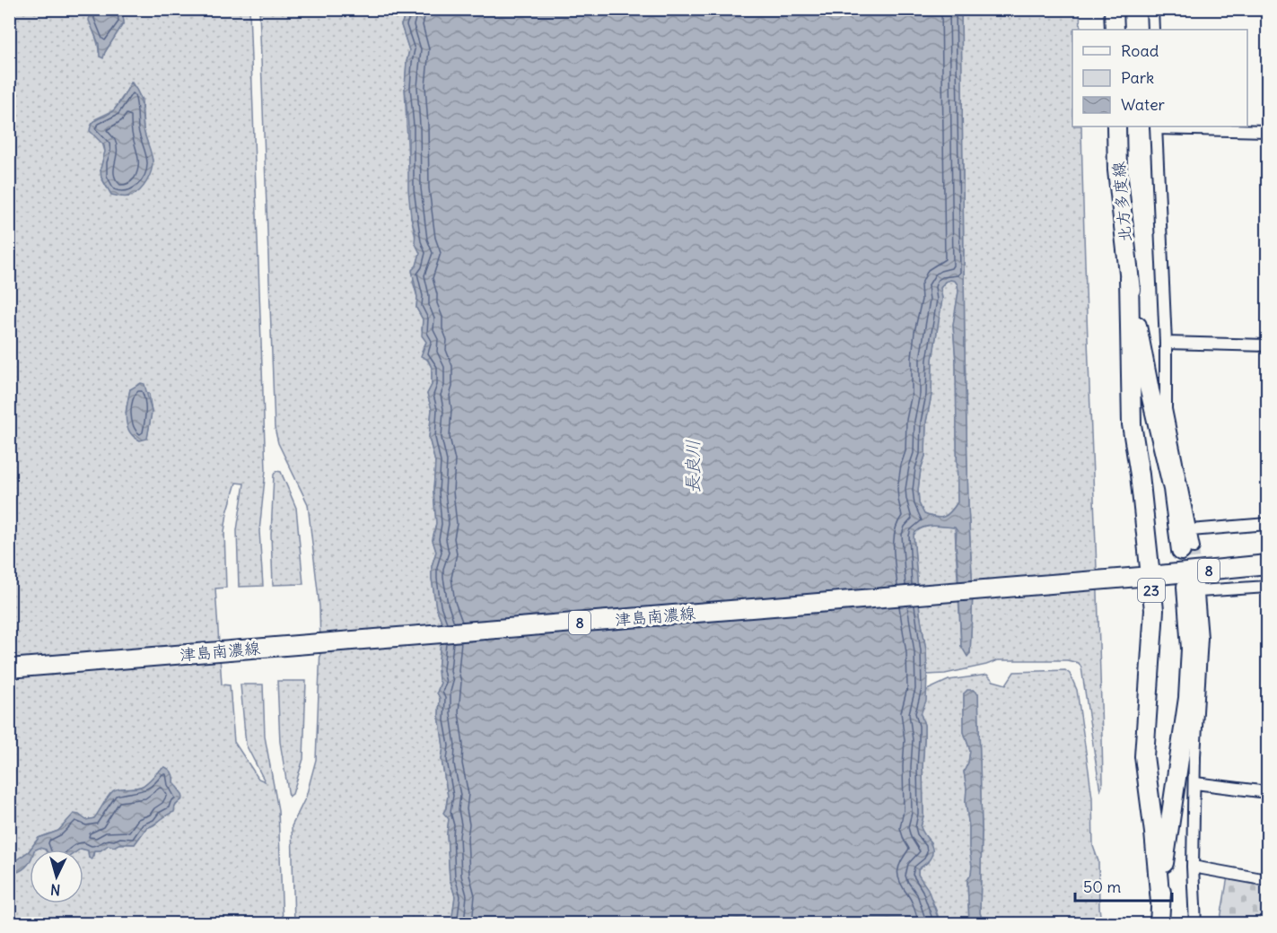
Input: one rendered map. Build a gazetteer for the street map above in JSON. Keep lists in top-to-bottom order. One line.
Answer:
{"streets":{"main road":["北方多度線","8","23","津島南濃線"]},"crossings":[["北方多度線","23"],["23","津島南濃線"]],"water":["長良川"],"legend":["Road","Park","Water"],"scale_bar":"50 m","north":"bottom"}
